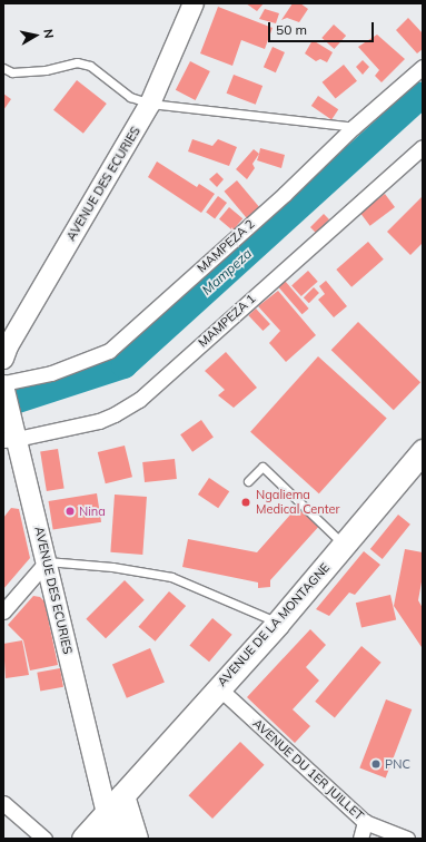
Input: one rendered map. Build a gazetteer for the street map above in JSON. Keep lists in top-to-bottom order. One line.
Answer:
{"streets":{"main road":["AVENUE DE LA MONTAGNE"],"street":["AVENUE DES ECURIES","MAMPEZA 2","MAMPEZA 1","AVENUE DU 1ER JUILLET"]},"crossings":[["AVENUE DES ECURIES","MAMPEZA 2"],["AVENUE DES ECURIES","MAMPEZA 1"],["AVENUE DES ECURIES","AVENUE DE LA MONTAGNE"],["AVENUE DE LA MONTAGNE","AVENUE DU 1ER JUILLET"]],"water":["Mampeza"],"places":["Ngaliema Medical Center","Nina","PNC"],"scale_bar":"50 m","north":"right"}
